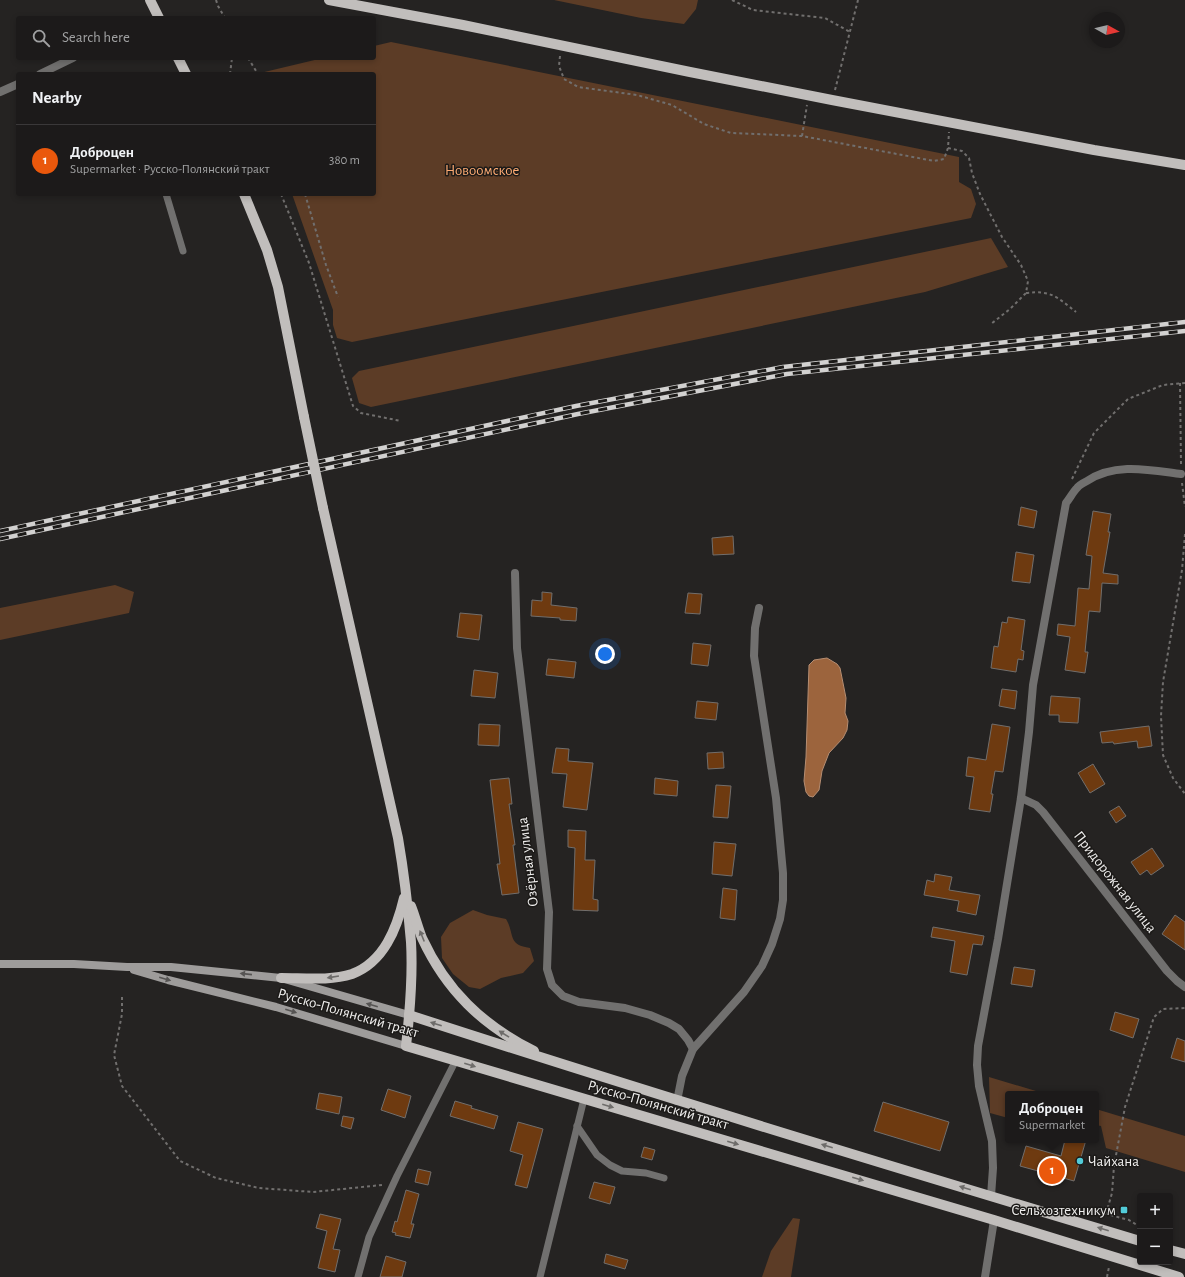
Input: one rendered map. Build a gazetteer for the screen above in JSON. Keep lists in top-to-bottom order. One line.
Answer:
{"streets":{"main road":["Русско-Полянский тракт"],"street":["Озёрная улица","Придорожная улица"]},"parks":["Новоомское"],"places":{"other":["Чайхана"],"transit":["Сельхозтехникум"]},"north":"right","page":{"search":"Search here","heading":"Nearby","list":[{"mark":"1","name":"Доброцен","note":"Supermarket · Русско-Полянский тракт","value":"380 m"}],"popup":["Доброцен","Supermarket"],"pins":"1","map_buttons":["+","−"]}}
